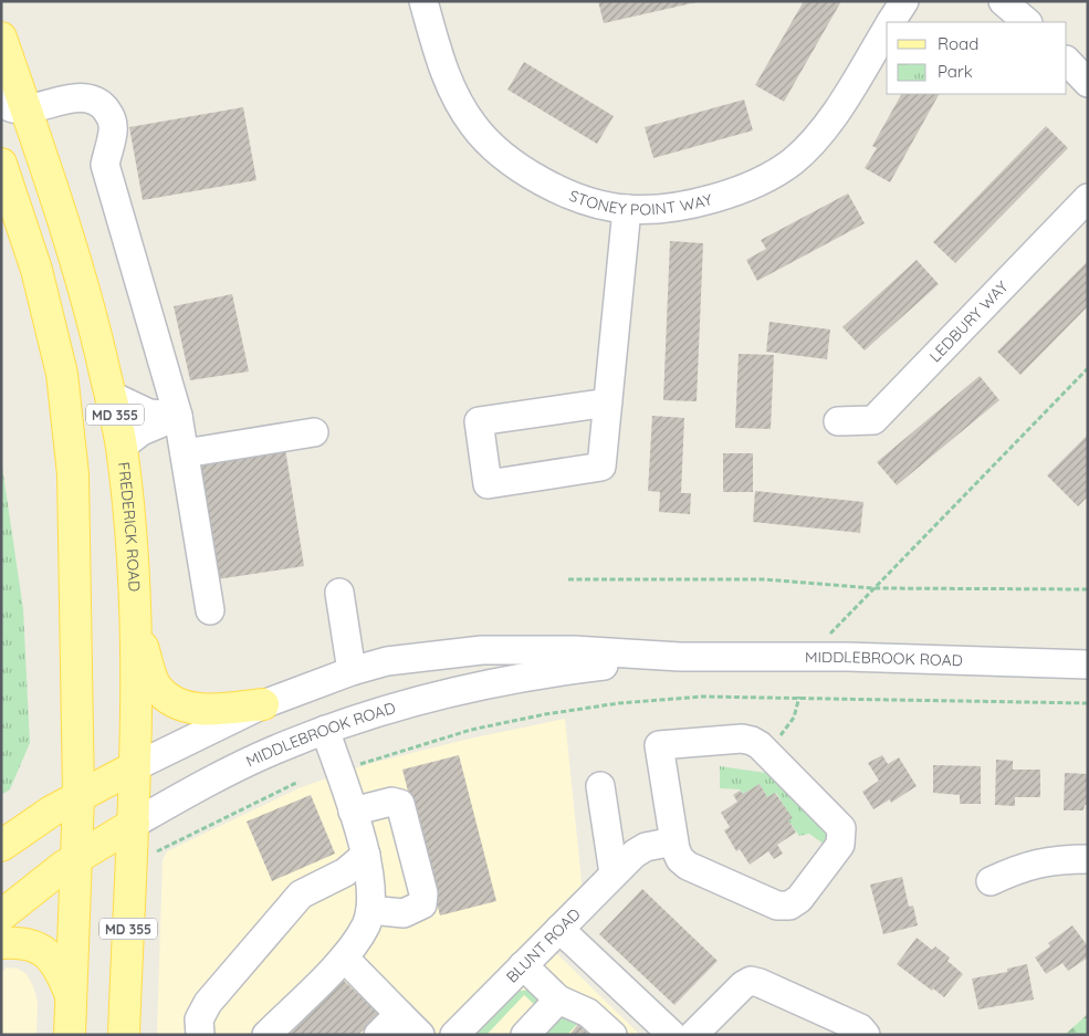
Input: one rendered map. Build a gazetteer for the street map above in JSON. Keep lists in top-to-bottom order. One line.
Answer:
{"streets":{"main road":["MD 355","FREDERICK ROAD","MIDDLEBROOK ROAD"],"street":["STONEY POINT WAY","LEDBURY WAY","BLUNT ROAD"]},"crossings":[["MD 355","MIDDLEBROOK ROAD"],["FREDERICK ROAD","MIDDLEBROOK ROAD"]],"legend":["Road","Park"]}
